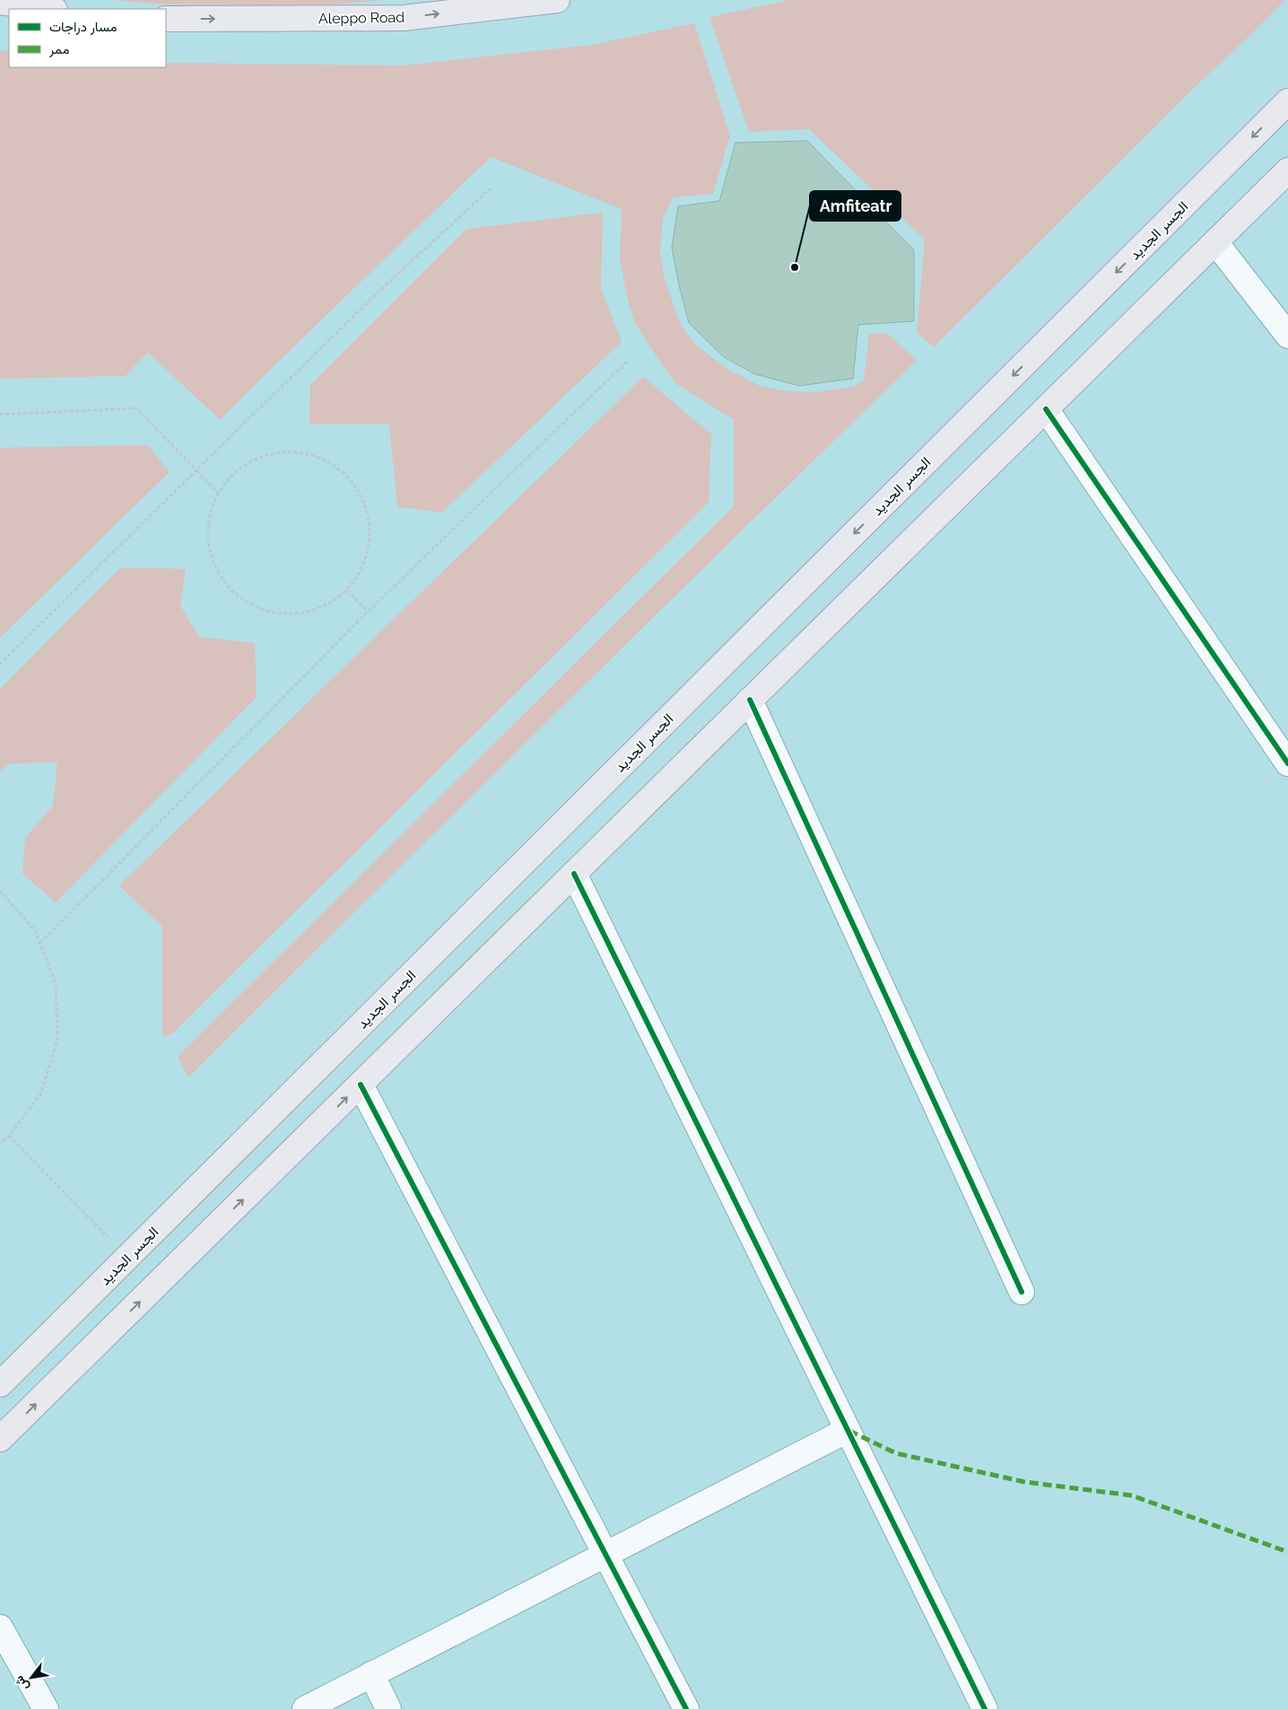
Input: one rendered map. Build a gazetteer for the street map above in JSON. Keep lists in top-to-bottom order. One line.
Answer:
{"streets":{"main road":["Aleppo Road","الجسر الجديد"]},"one_way":["Aleppo Road"],"places":["Amfiteatr"],"legend":["مسار دراجات","ممر"],"north":"bottom left"}
